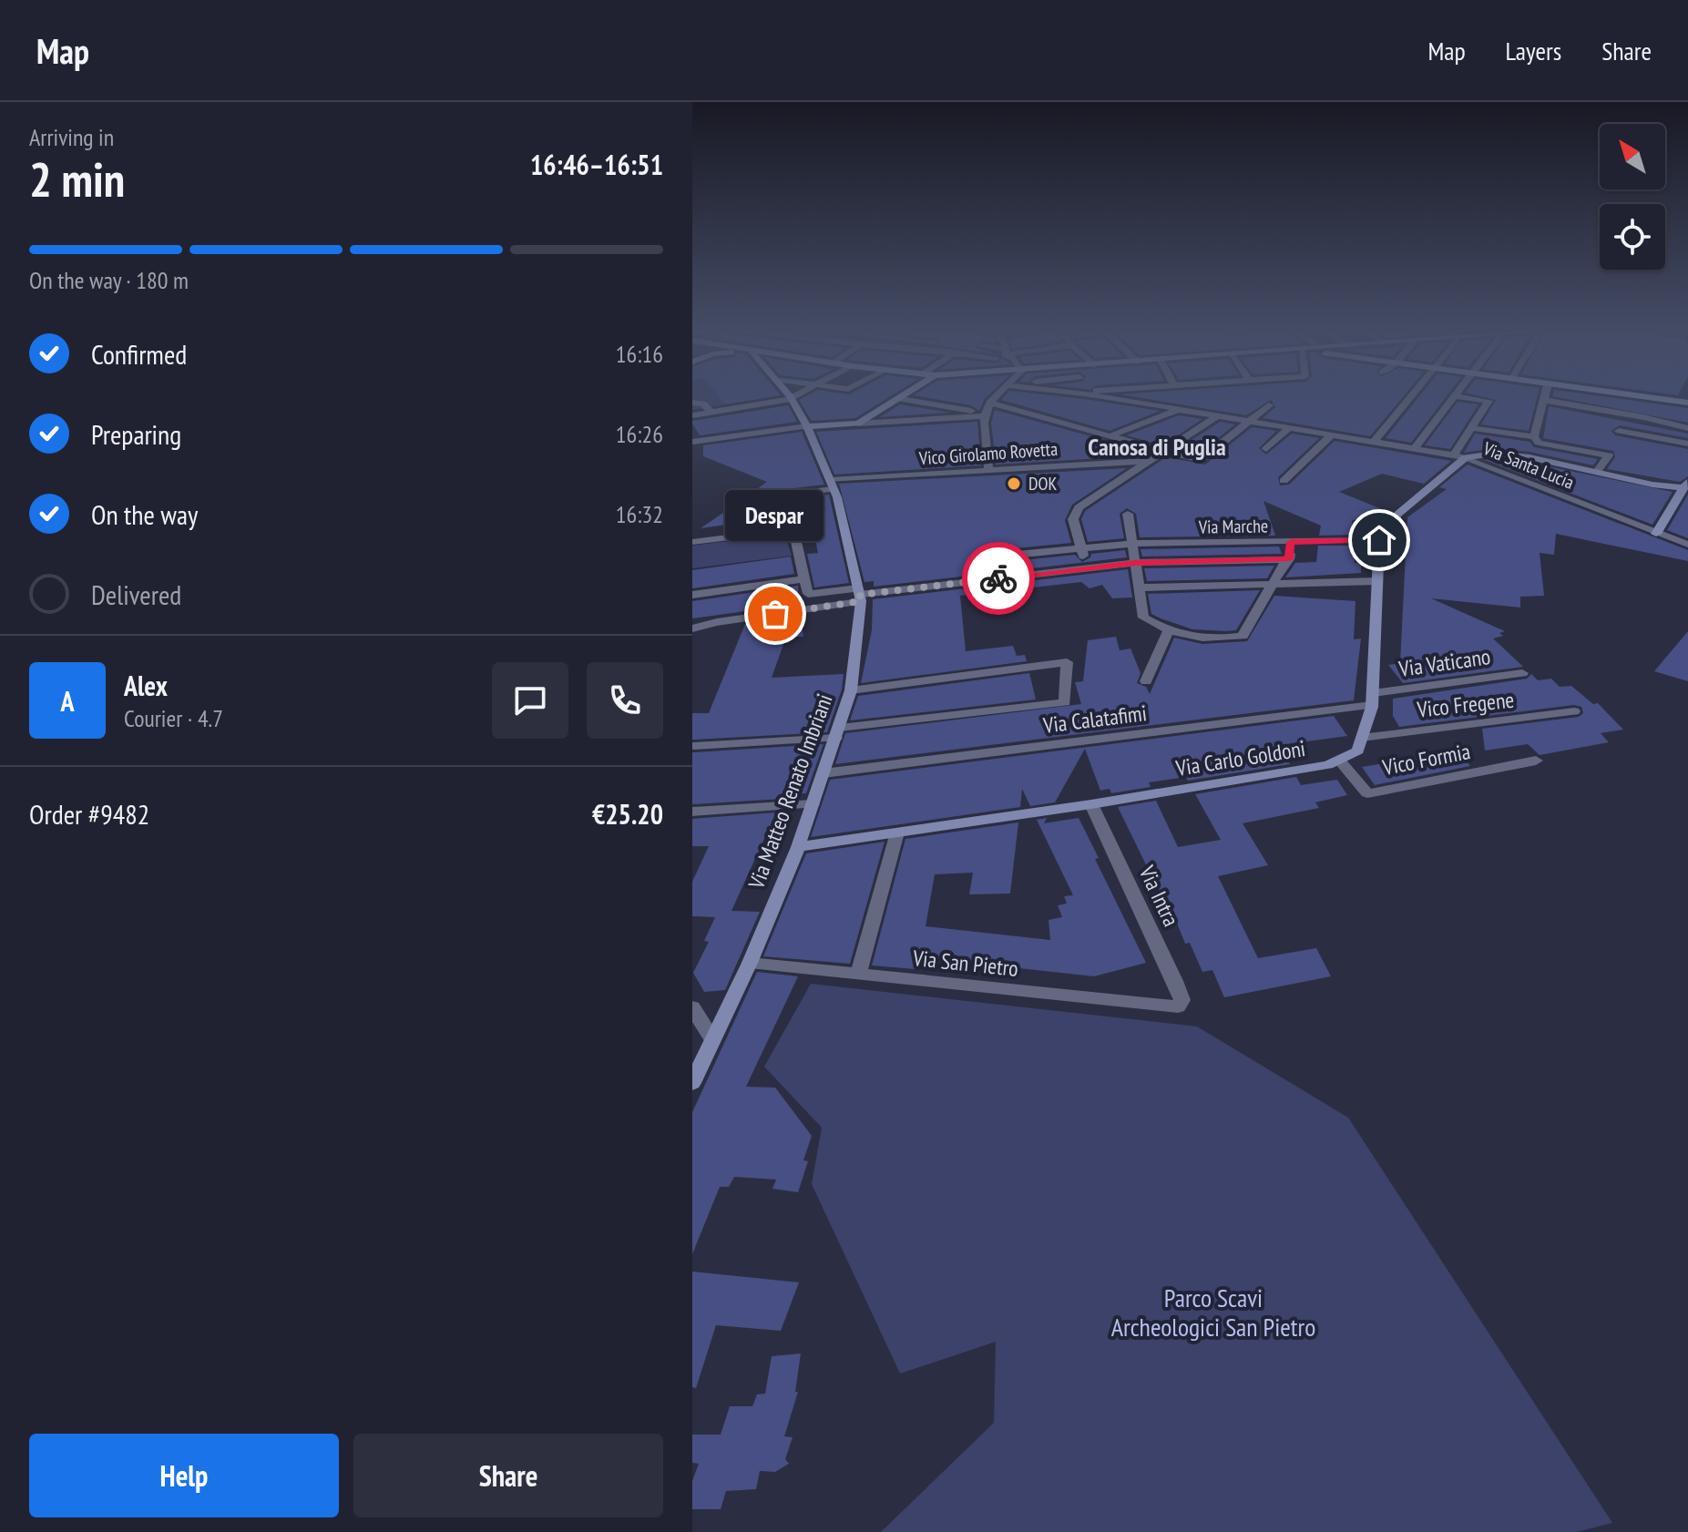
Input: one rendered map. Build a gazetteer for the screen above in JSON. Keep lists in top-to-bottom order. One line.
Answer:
{"streets":{"street":["Vico Girolamo Rovetta","Via Santa Lucia","Via Marche","Via Vaticano","Vico Fregene","Via Calatafimi","Via Carlo Goldoni","Vico Formia","Via Matteo Renato Imbriani","Via Intra","Via San Pietro"]},"crossings":[["Vico Girolamo Rovetta","Via Matteo Renato Imbriani"],["Via Marche","Via Carlo Goldoni"],["Via Vaticano","Via Calatafimi"],["Via Vaticano","Via Carlo Goldoni"],["Vico Fregene","Via Carlo Goldoni"],["Via Calatafimi","Via Carlo Goldoni"],["Via Calatafimi","Via Matteo Renato Imbriani"],["Via Carlo Goldoni","Vico Formia"],["Via Carlo Goldoni","Via Matteo Renato Imbriani"],["Via Carlo Goldoni","Via Intra"],["Via Matteo Renato Imbriani","Via San Pietro"],["Via Intra","Via San Pietro"]],"districts":["Canosa di Puglia"],"parks":["Parco Scavi Archeologici San Pietro"],"places":["DOK","Despar"],"north":"top left","page":{"header":"Map","nav":["Map","Layers","Share"],"heading":["2 min","Arriving in","16:46–16:51"],"panel":["Alex","Courier · 4.7","Order #9482","€25.20"],"bar":"On the way · 180 m","list":[["Confirmed","16:16"],["Preparing","16:26"],["On the way","16:32"],"Delivered"],"bubble":"Despar","round":"A","buttons":["Help","Share"]}}
